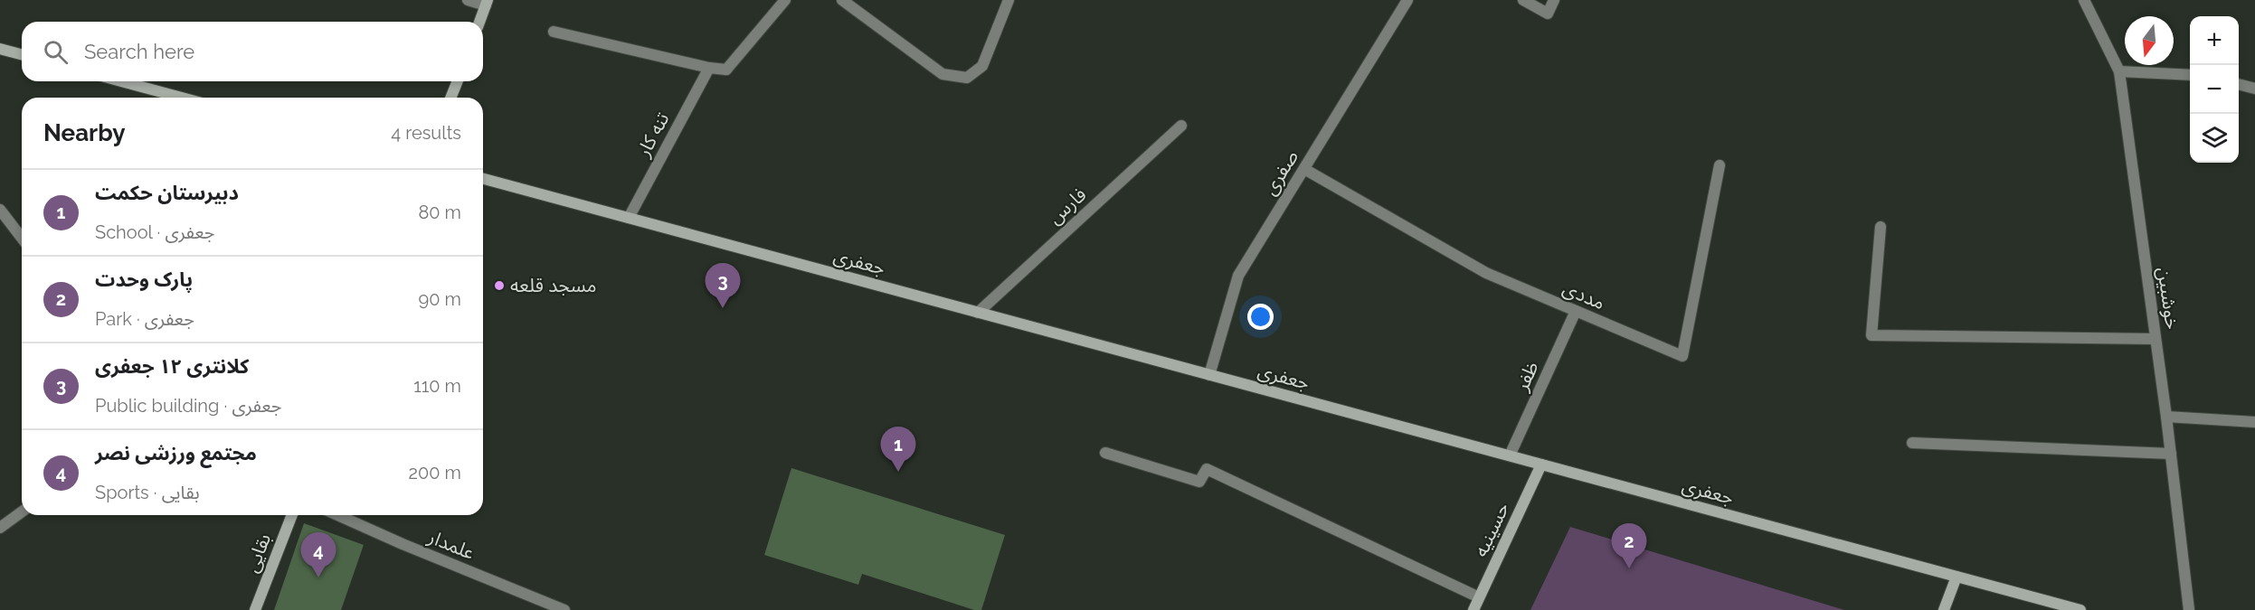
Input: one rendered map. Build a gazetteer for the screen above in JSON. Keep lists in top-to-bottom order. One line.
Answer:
{"streets":{"street":["تنه کار","صفری","فارس","جعفری","مددی","خوشبین","ظفر","حسینیه","علمدار","بقایی"]},"crossings":[["تنه کار","جعفری"],["صفری","جعفری"],["صفری","مددی"],["فارس","جعفری"],["جعفری","ظفر"],["جعفری","حسینیه"],["مددی","ظفر"]],"places":["مسجد قلعه"],"north":"bottom","page":{"map_buttons":["+","−"],"search":"Search here","heading":["Nearby","4 results"],"list":[{"mark":"1","name":"دبیرستان حکمت","note":"School · جعفری","value":"80 m"},{"mark":"2","name":"پارک وحدت","note":"Park · جعفری","value":"90 m"},{"mark":"3","name":"کلانتری ۱۲ جعفری","note":"Public building · جعفری","value":"110 m"},{"mark":"4","name":"مجتمع ورزشی نصر","note":"Sports · بقایی","value":"200 m"}],"pins":["3","1","2","4"]}}
